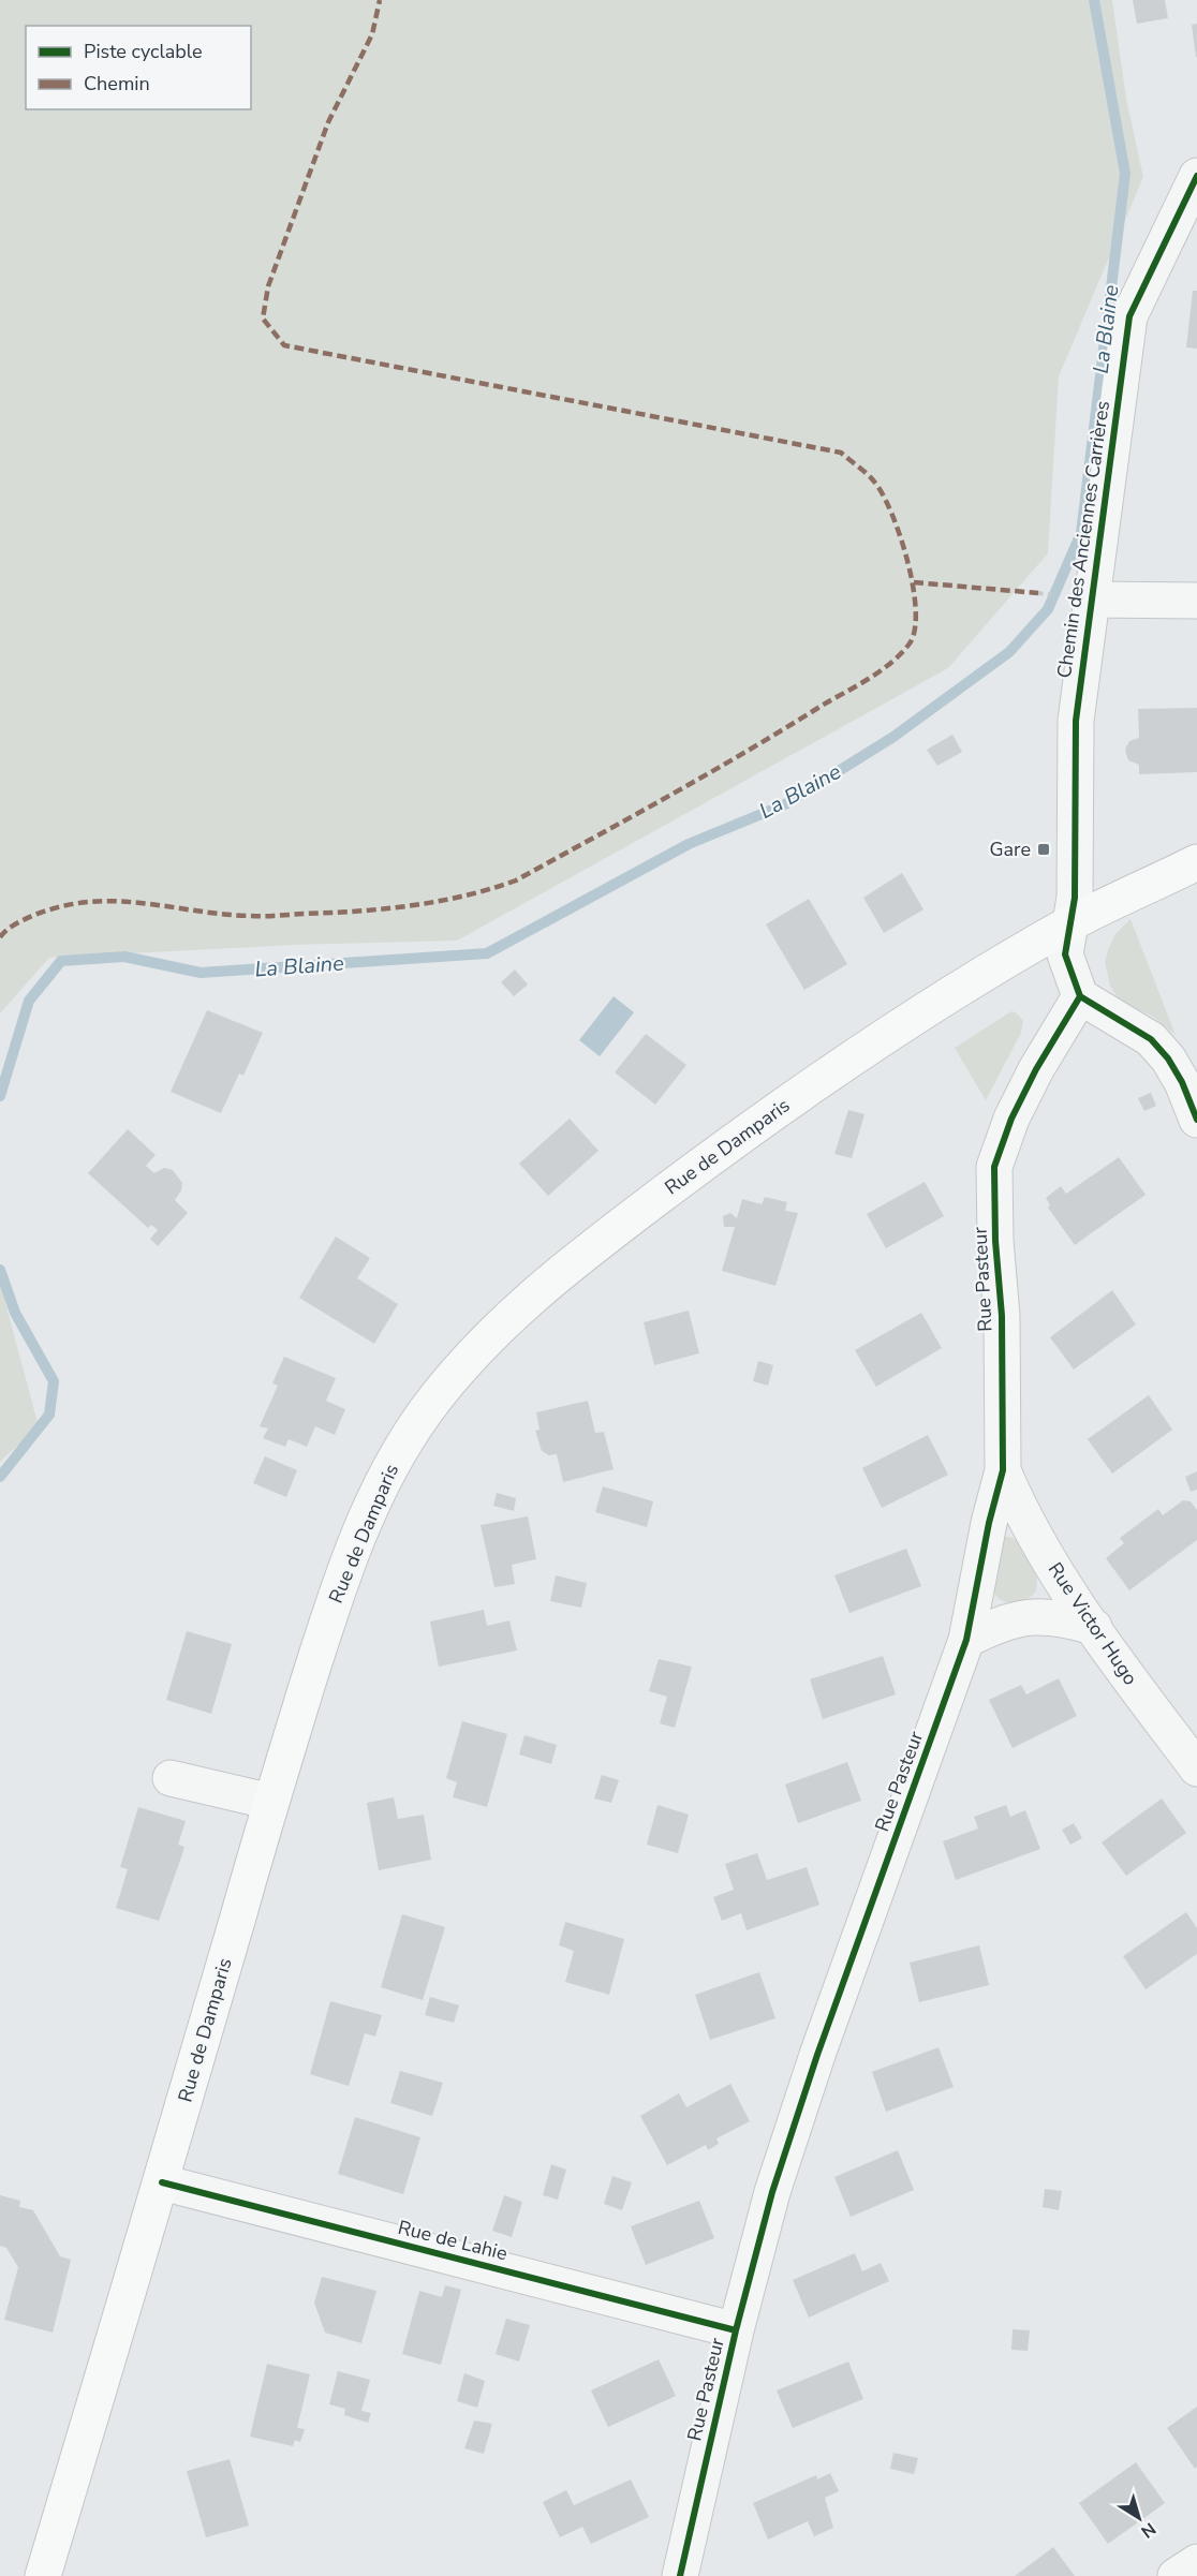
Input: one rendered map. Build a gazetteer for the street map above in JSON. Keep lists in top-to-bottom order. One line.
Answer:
{"streets":{"main road":["Rue de Damparis"],"street":["Chemin des Anciennes Carrières","Rue Pasteur","Rue Victor Hugo","Rue de Lahie"]},"crossings":[["Chemin des Anciennes Carrières","Rue de Damparis"],["Chemin des Anciennes Carrières","Rue Pasteur"],["Rue de Damparis","Rue de Lahie"],["Rue Pasteur","Rue Victor Hugo"],["Rue Pasteur","Rue de Lahie"]],"water":["La Blaine"],"places":{"transit":["Gare"]},"legend":["Piste cyclable","Chemin"],"north":"bottom right"}
